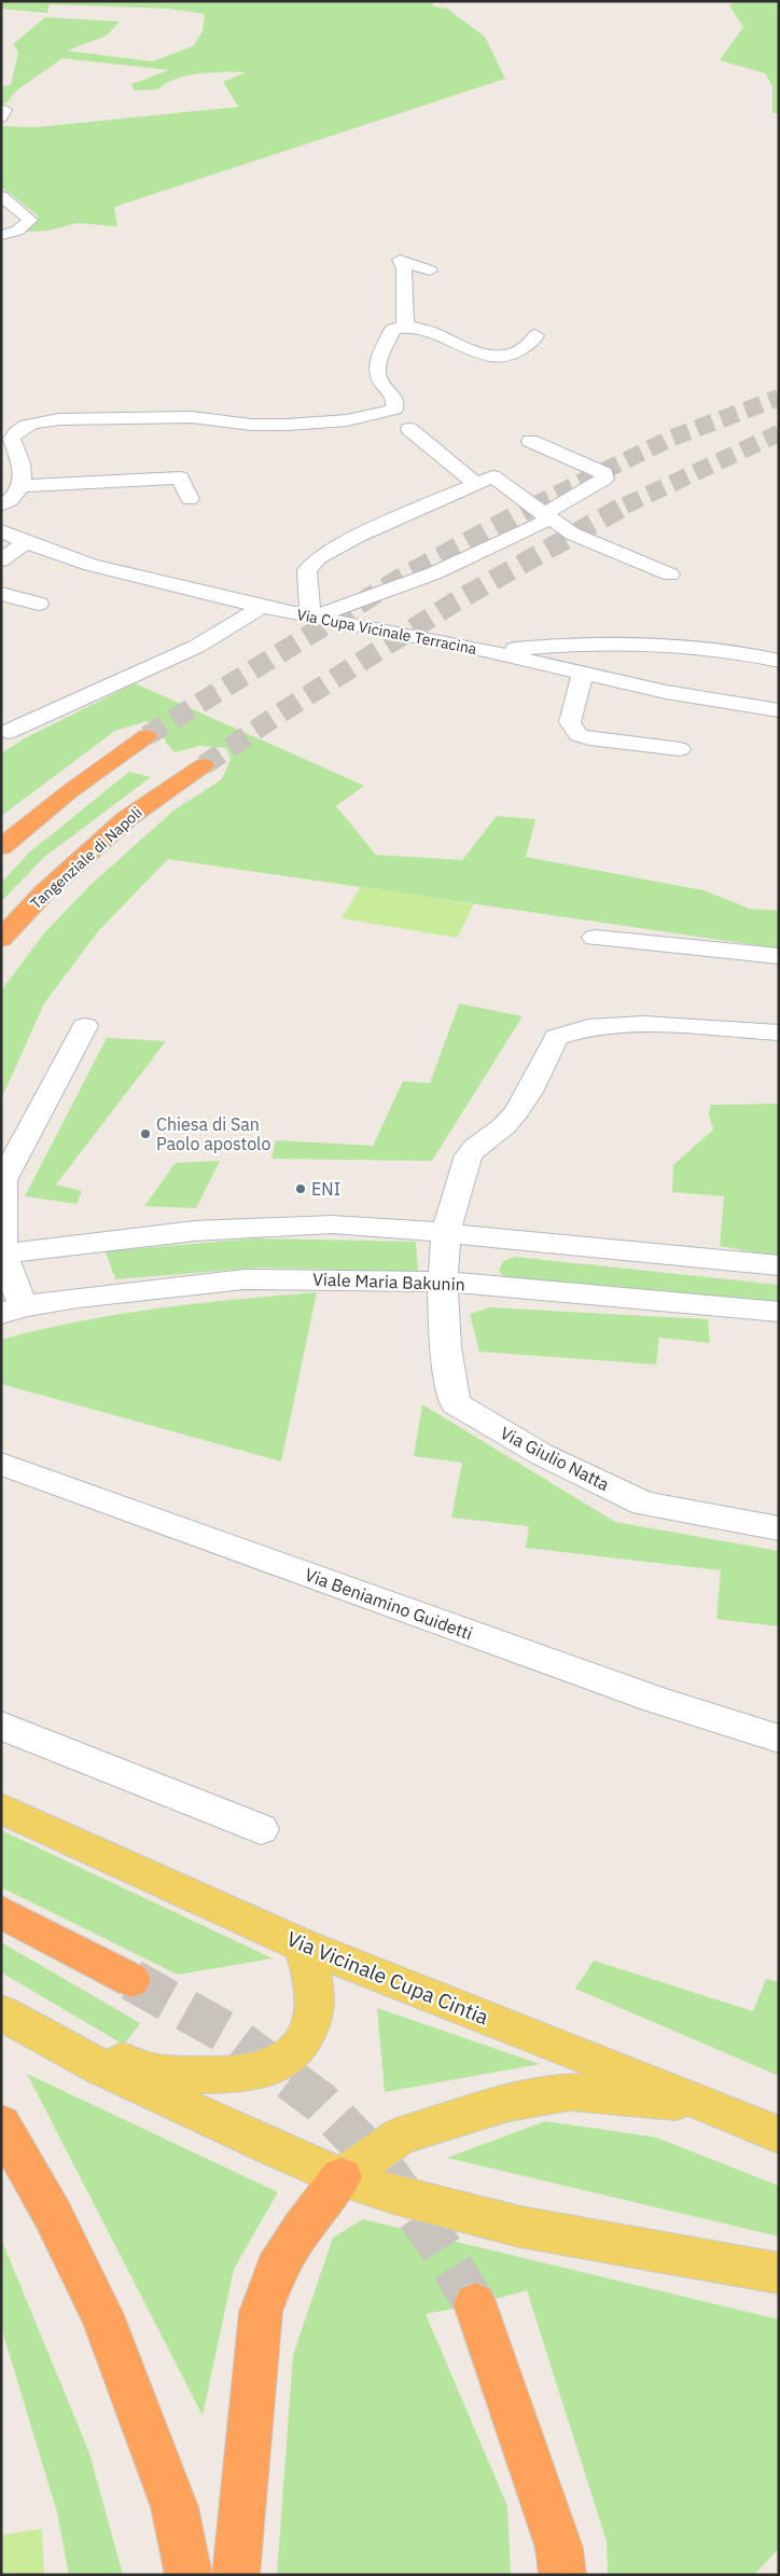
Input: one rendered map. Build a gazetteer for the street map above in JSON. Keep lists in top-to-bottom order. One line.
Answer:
{"streets":{"highway":["Tangenziale di Napoli"],"main road":["Via Vicinale Cupa Cintia"],"street":["Via Cupa Vicinale Terracina","Viale Maria Bakunin","Via Giulio Natta","Via Beniamino Guidetti"]},"crossings":[["Viale Maria Bakunin","Via Giulio Natta"]],"places":["Chiesa di San Paolo apostolo","ENI"]}
